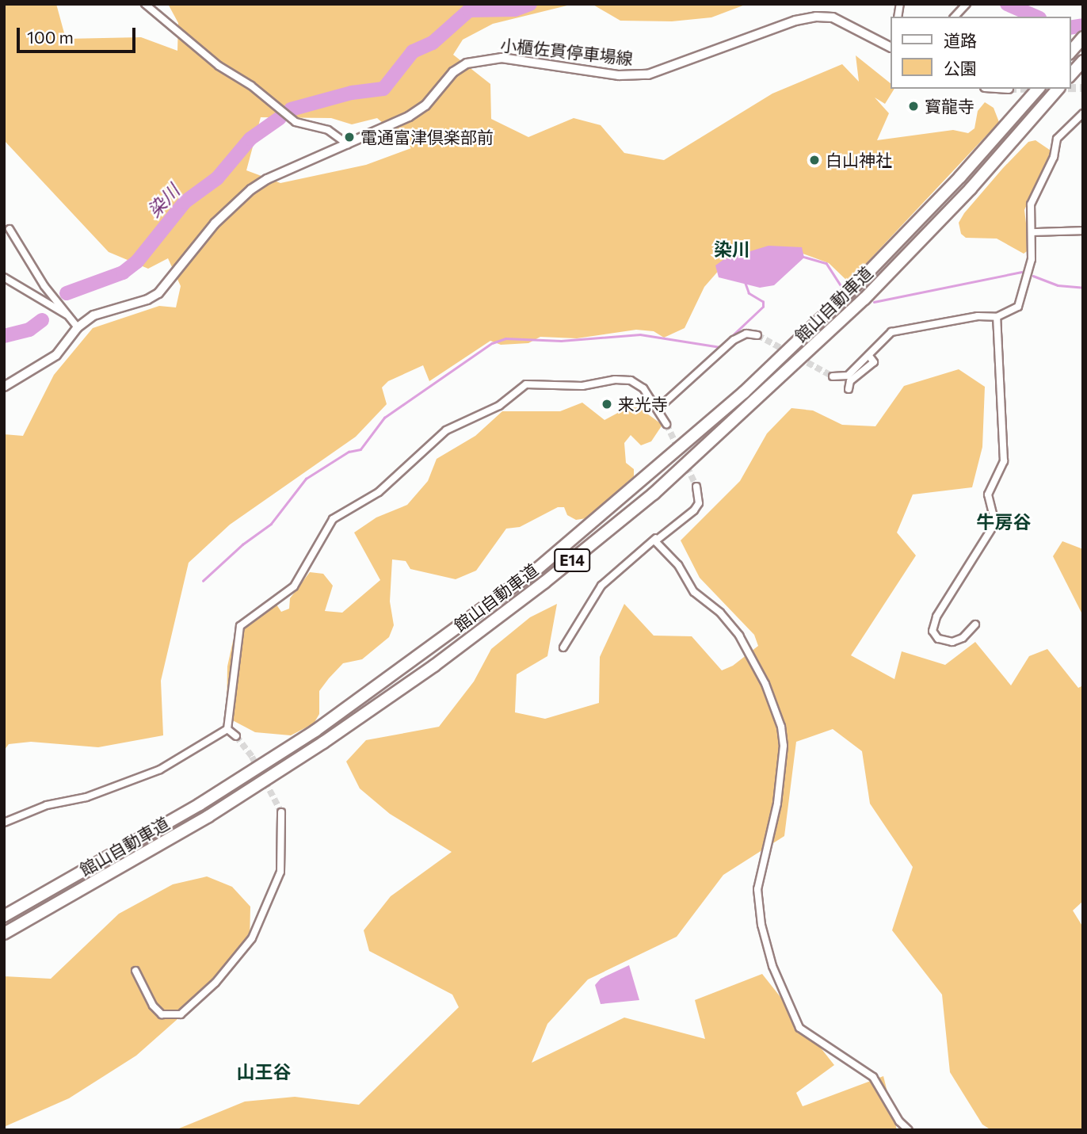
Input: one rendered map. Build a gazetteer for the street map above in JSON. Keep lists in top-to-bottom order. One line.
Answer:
{"streets":{"highway":["館山自動車道","E14"],"main road":["小櫃佐貫停車場線"]},"districts":["染川","牛房谷","山王谷"],"water":["染川"],"places":["寳龍寺","電通富津倶楽部前","白山神社","来光寺"],"legend":["道路","公園"],"scale_bar":"100 m"}
